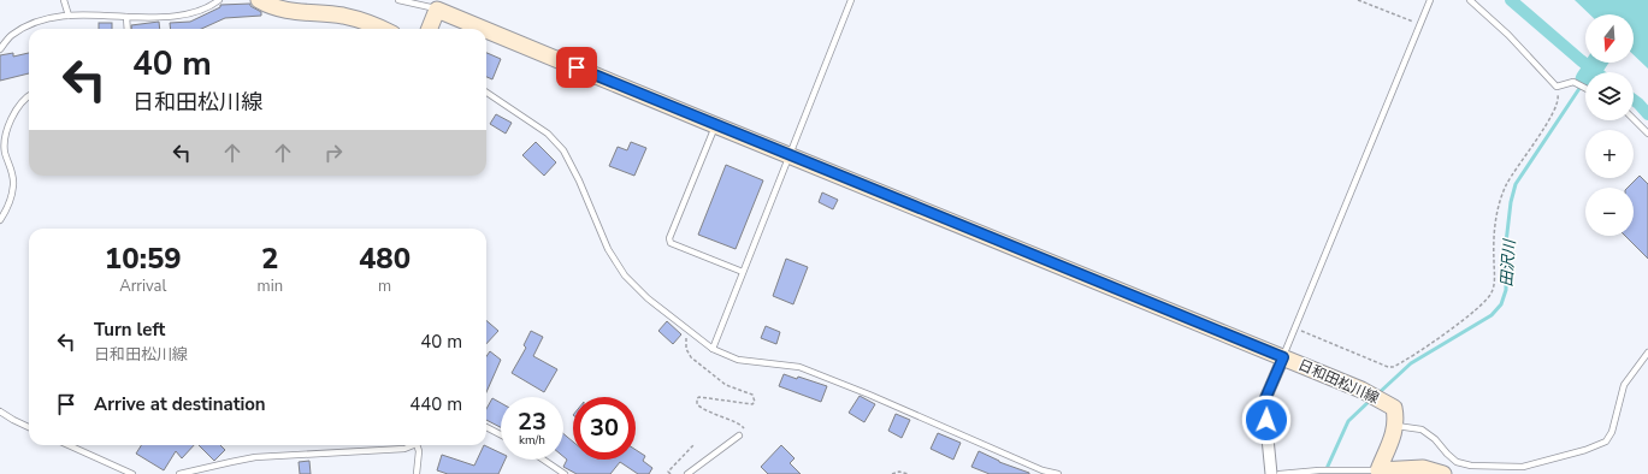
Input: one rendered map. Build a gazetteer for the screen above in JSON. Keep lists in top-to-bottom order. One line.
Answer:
{"streets":{"main road":["日和田松川線"]},"water":["田沢川"],"north":"bottom","page":{"map_buttons":["+","−"],"turn":["40 m","日和田松川線"],"eta":["10:59","Arrival","2","min","480","m"],"list":[{"name":"Turn left","note":"日和田松川線","value":"40 m"},{"name":"Arrive at destination","value":"440 m"}],"speed":"23 km/h","limit":"30"}}
